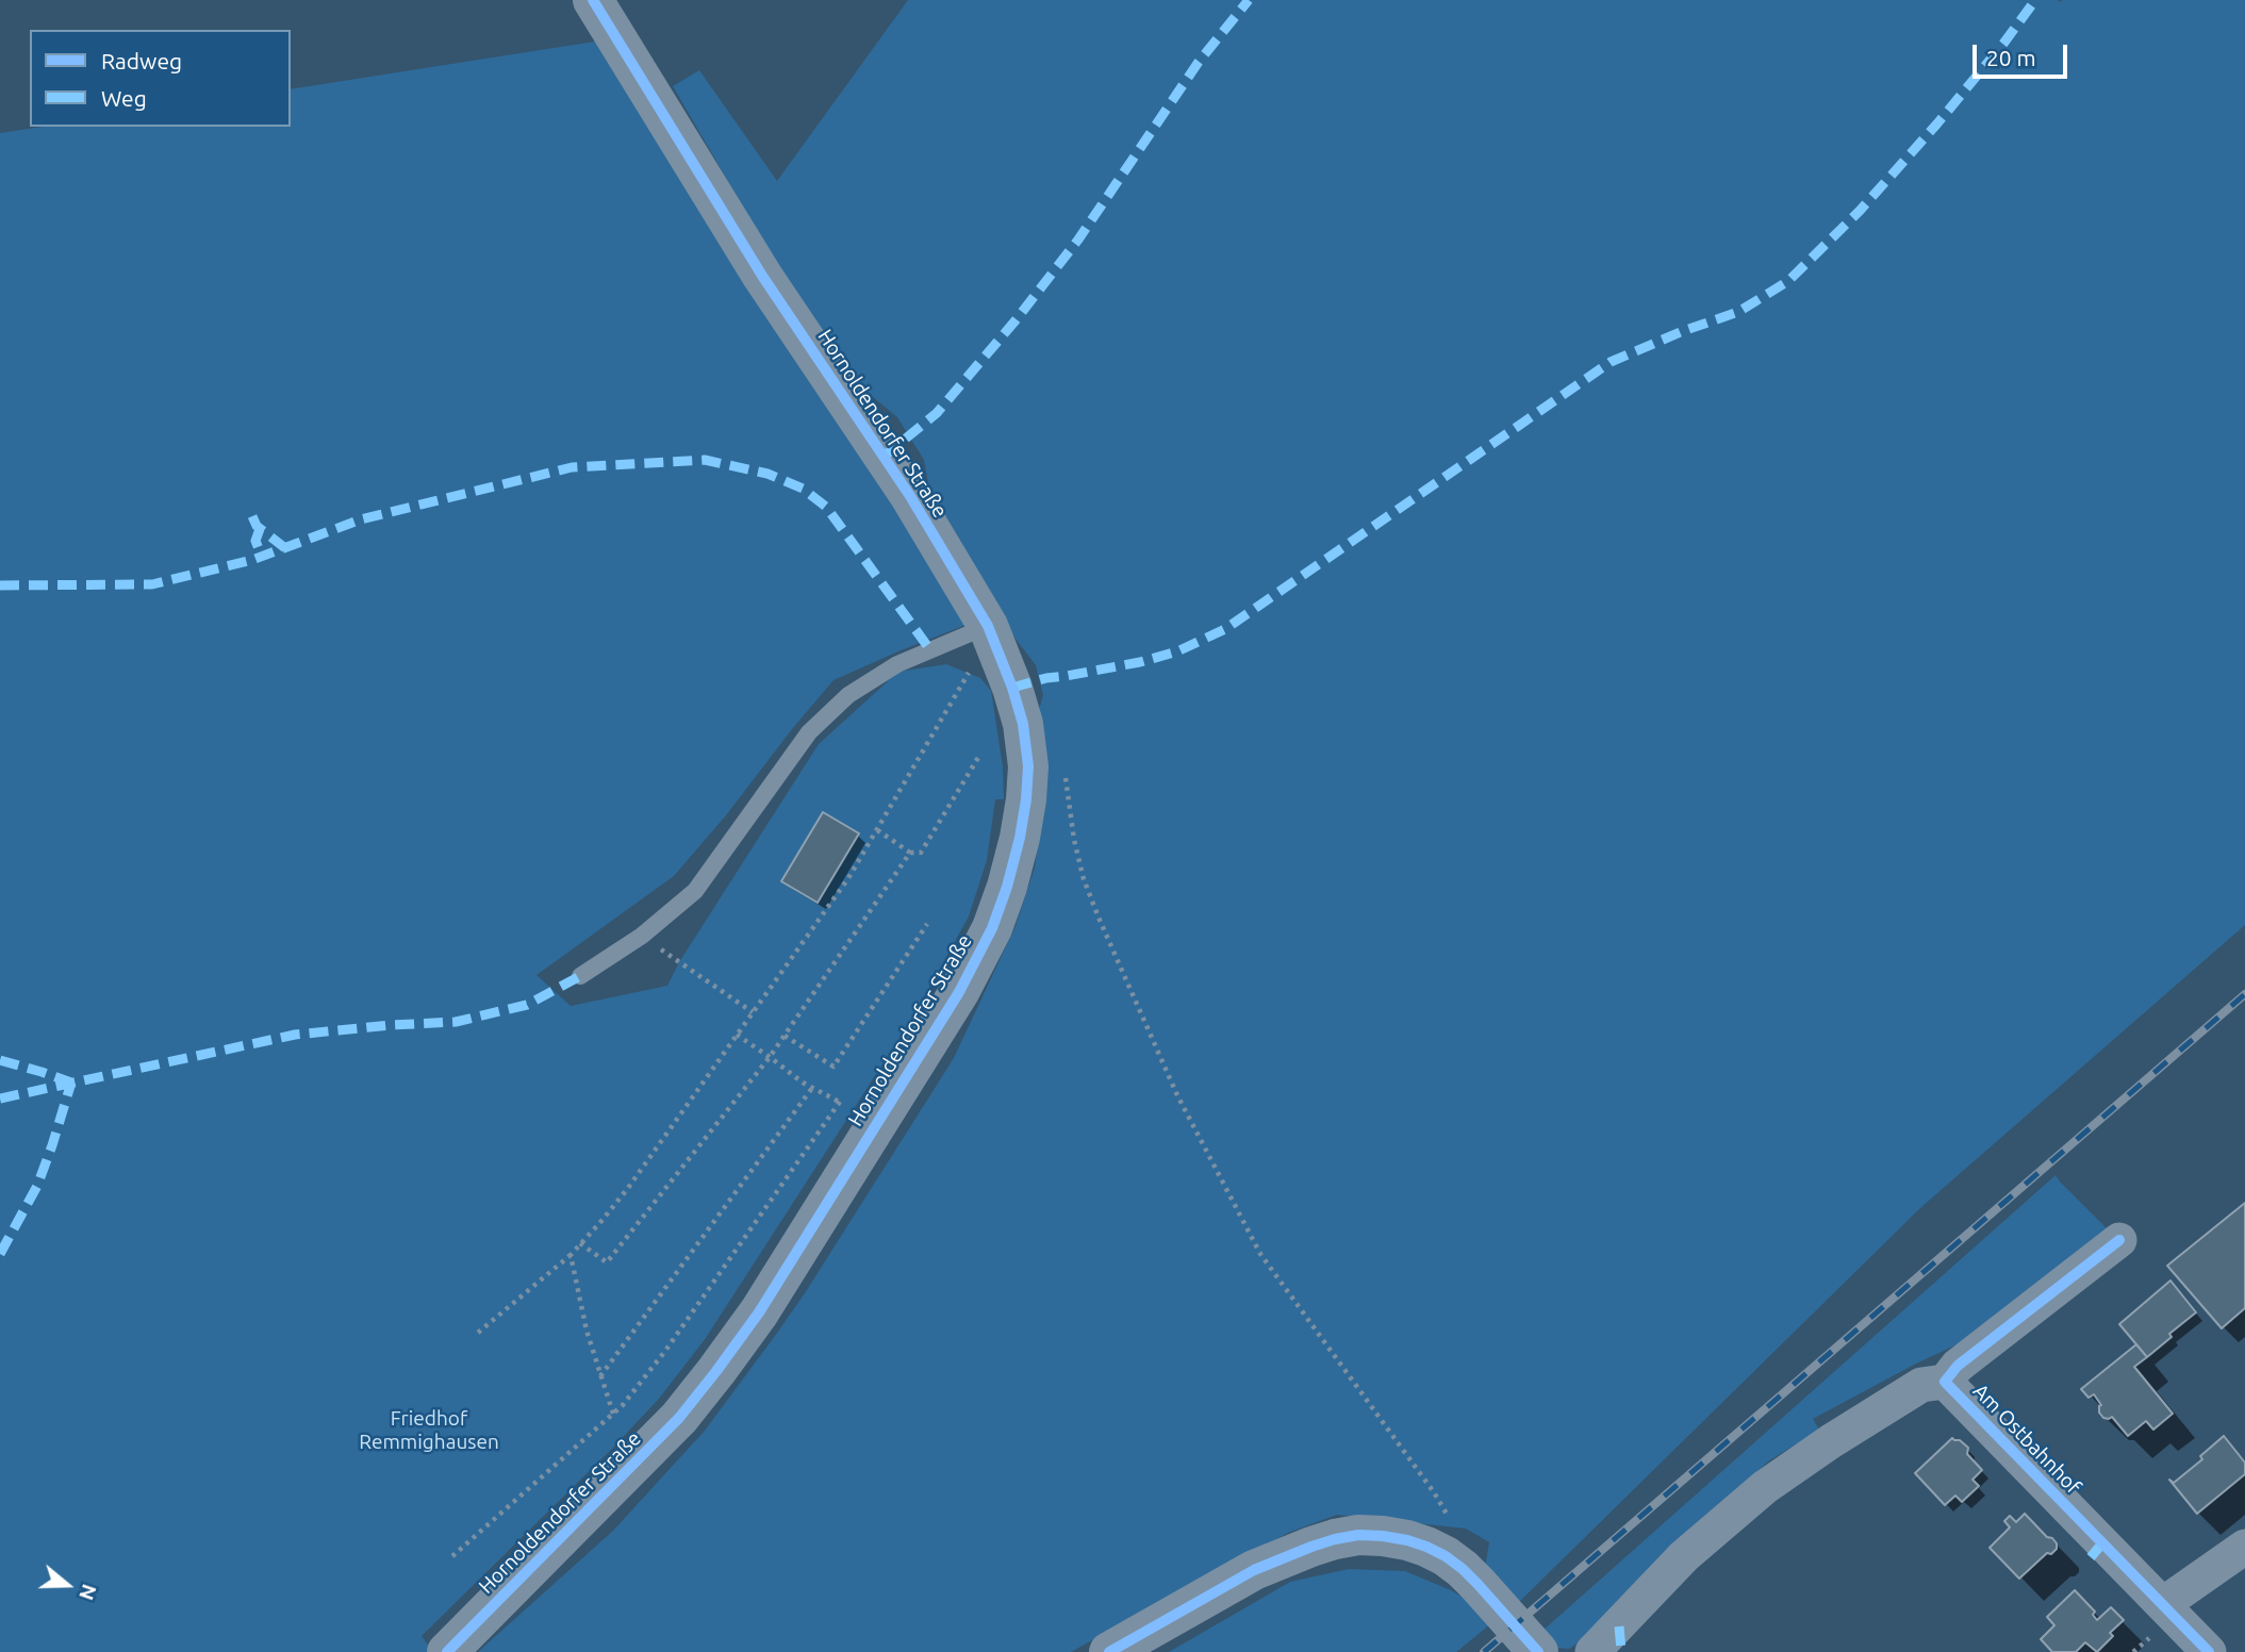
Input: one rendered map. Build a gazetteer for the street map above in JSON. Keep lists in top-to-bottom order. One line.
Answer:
{"streets":{"street":["Hornoldendorfer Straße","Am Ostbahnhof"]},"parks":["Friedhof Remmighausen"],"legend":["Radweg","Weg"],"scale_bar":"20 m","north":"right"}
